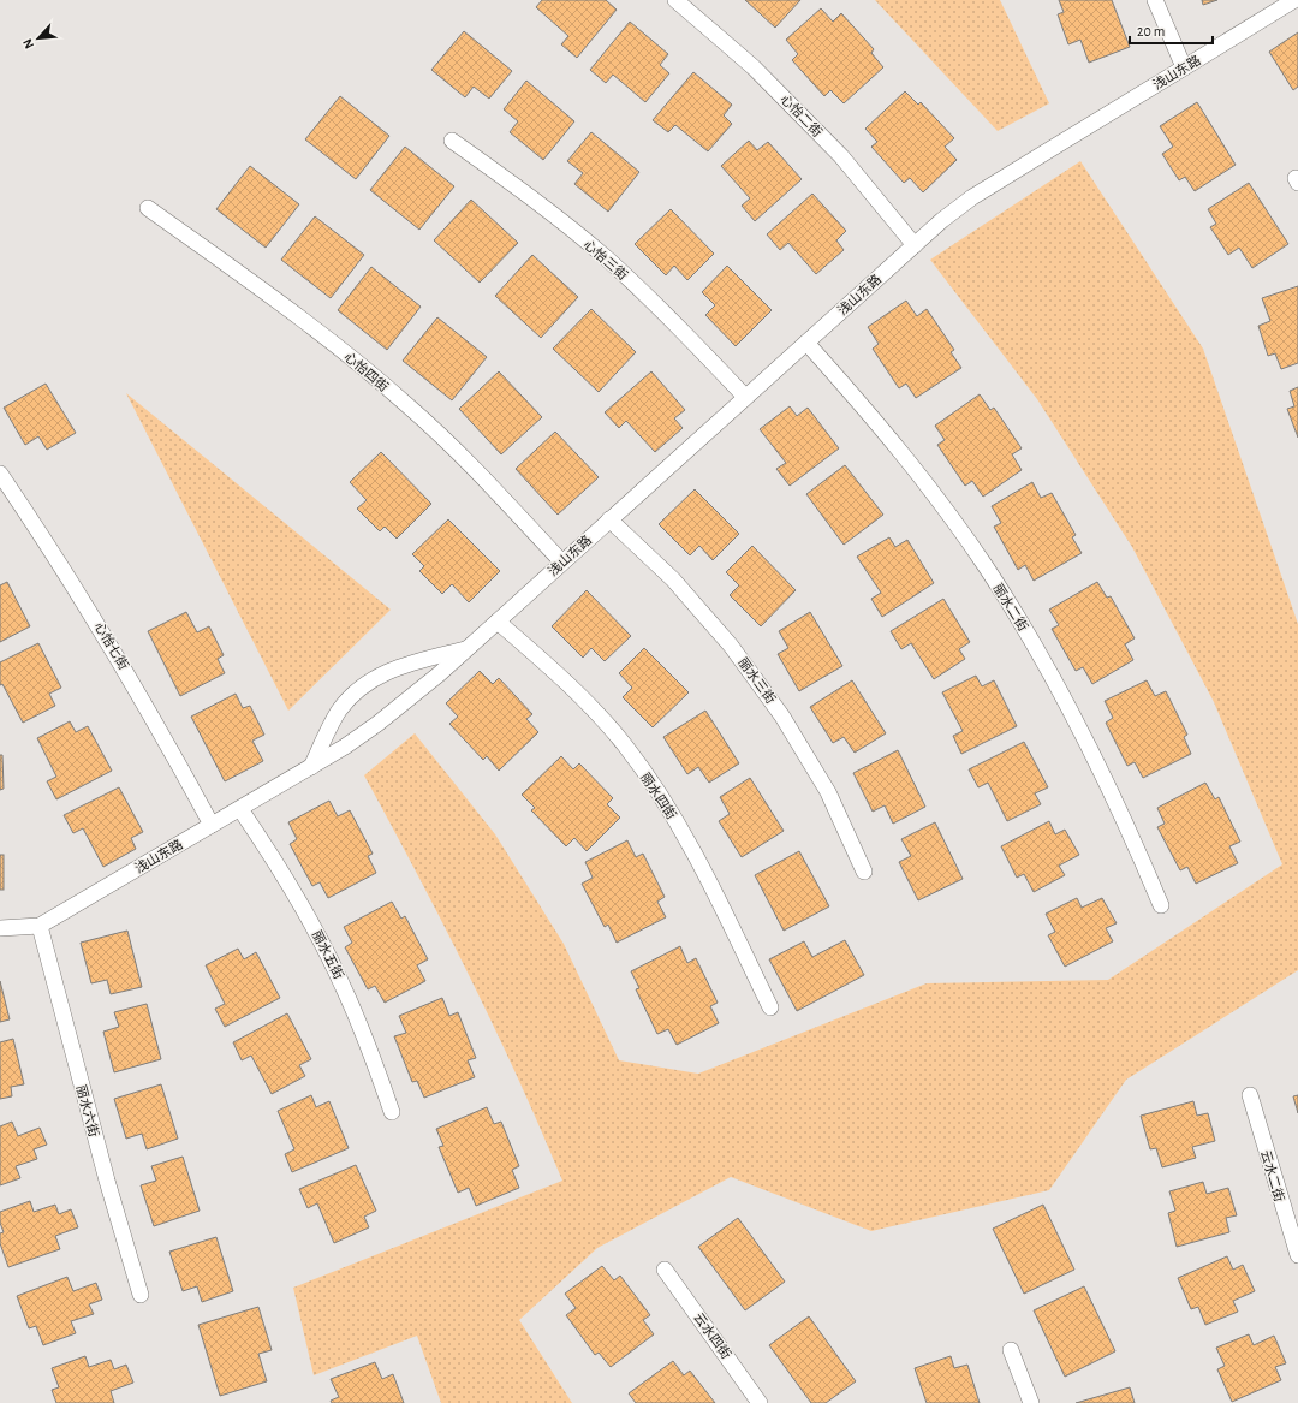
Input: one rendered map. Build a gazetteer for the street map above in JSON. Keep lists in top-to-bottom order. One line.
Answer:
{"streets":{"lane":["浅山东路","心怡二街","心怡三街","心怡四街","丽水二街","心怡七街","丽水三街","丽水四街","丽水五街","丽水六街","云水二街","云水四街"]},"crossings":[["浅山东路","心怡二街"],["浅山东路","心怡三街"],["浅山东路","心怡四街"],["浅山东路","丽水二街"],["浅山东路","心怡七街"],["浅山东路","丽水三街"],["浅山东路","丽水四街"],["浅山东路","丽水五街"],["浅山东路","丽水六街"]],"scale_bar":"20 m","north":"bottom left"}
